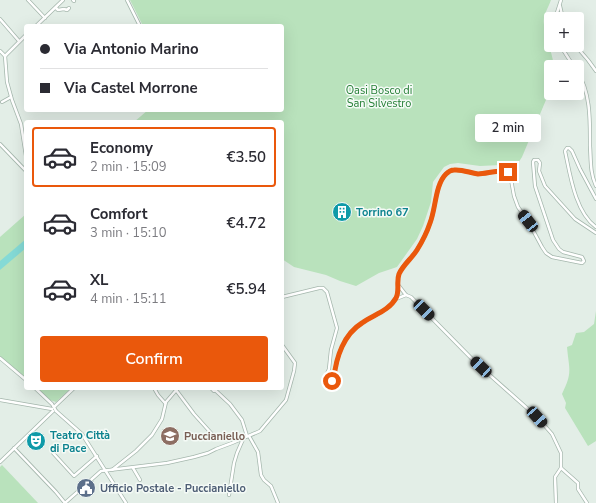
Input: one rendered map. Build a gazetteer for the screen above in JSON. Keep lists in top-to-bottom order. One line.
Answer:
{"parks":["Oasi Bosco di San Silvestro"],"places":{"building":["Torrino 67"],"school or university":["Puccianiello"],"theatre":["Teatro Città di Pace"],"public building":["Ufficio Postale - Puccianiello"]},"page":{"map_buttons":["+","−"],"banner":["Via Antonio Marino","Via Castel Morrone"],"bubble":"2 min","list":[{"name":"Economy","note":"2 min · 15:09","value":"€3.50"},{"name":"Comfort","note":"3 min · 15:10","value":"€4.72"},{"name":"XL","note":"4 min · 15:11","value":"€5.94"}],"buttons":"Confirm"}}
